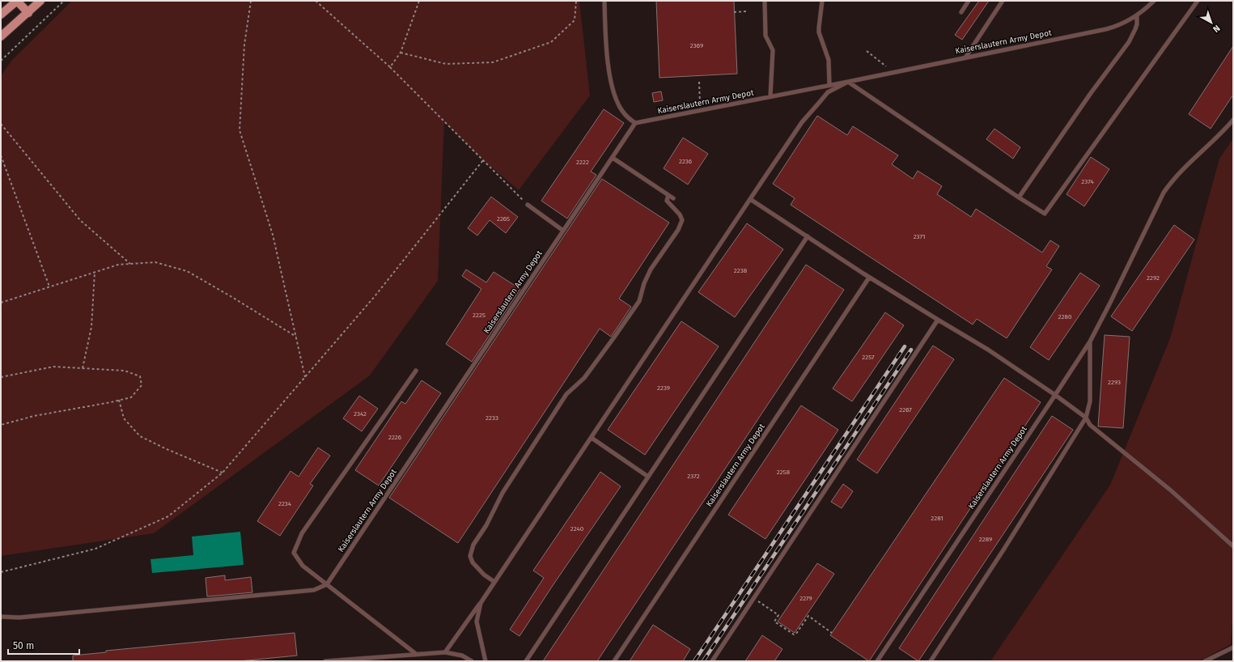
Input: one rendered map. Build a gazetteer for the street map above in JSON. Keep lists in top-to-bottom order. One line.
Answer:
{"streets":{"lane":["Kaiserslautern Army Depot"]},"house_numbers":["2369","2236","2222","2374","2265","2371","2238","2292","2225","2280","2257","2293","2239","2267","2342","2233","2226","2258","2372","2234","2281","2240","2289","2279"],"scale_bar":"50 m","north":"bottom right"}
